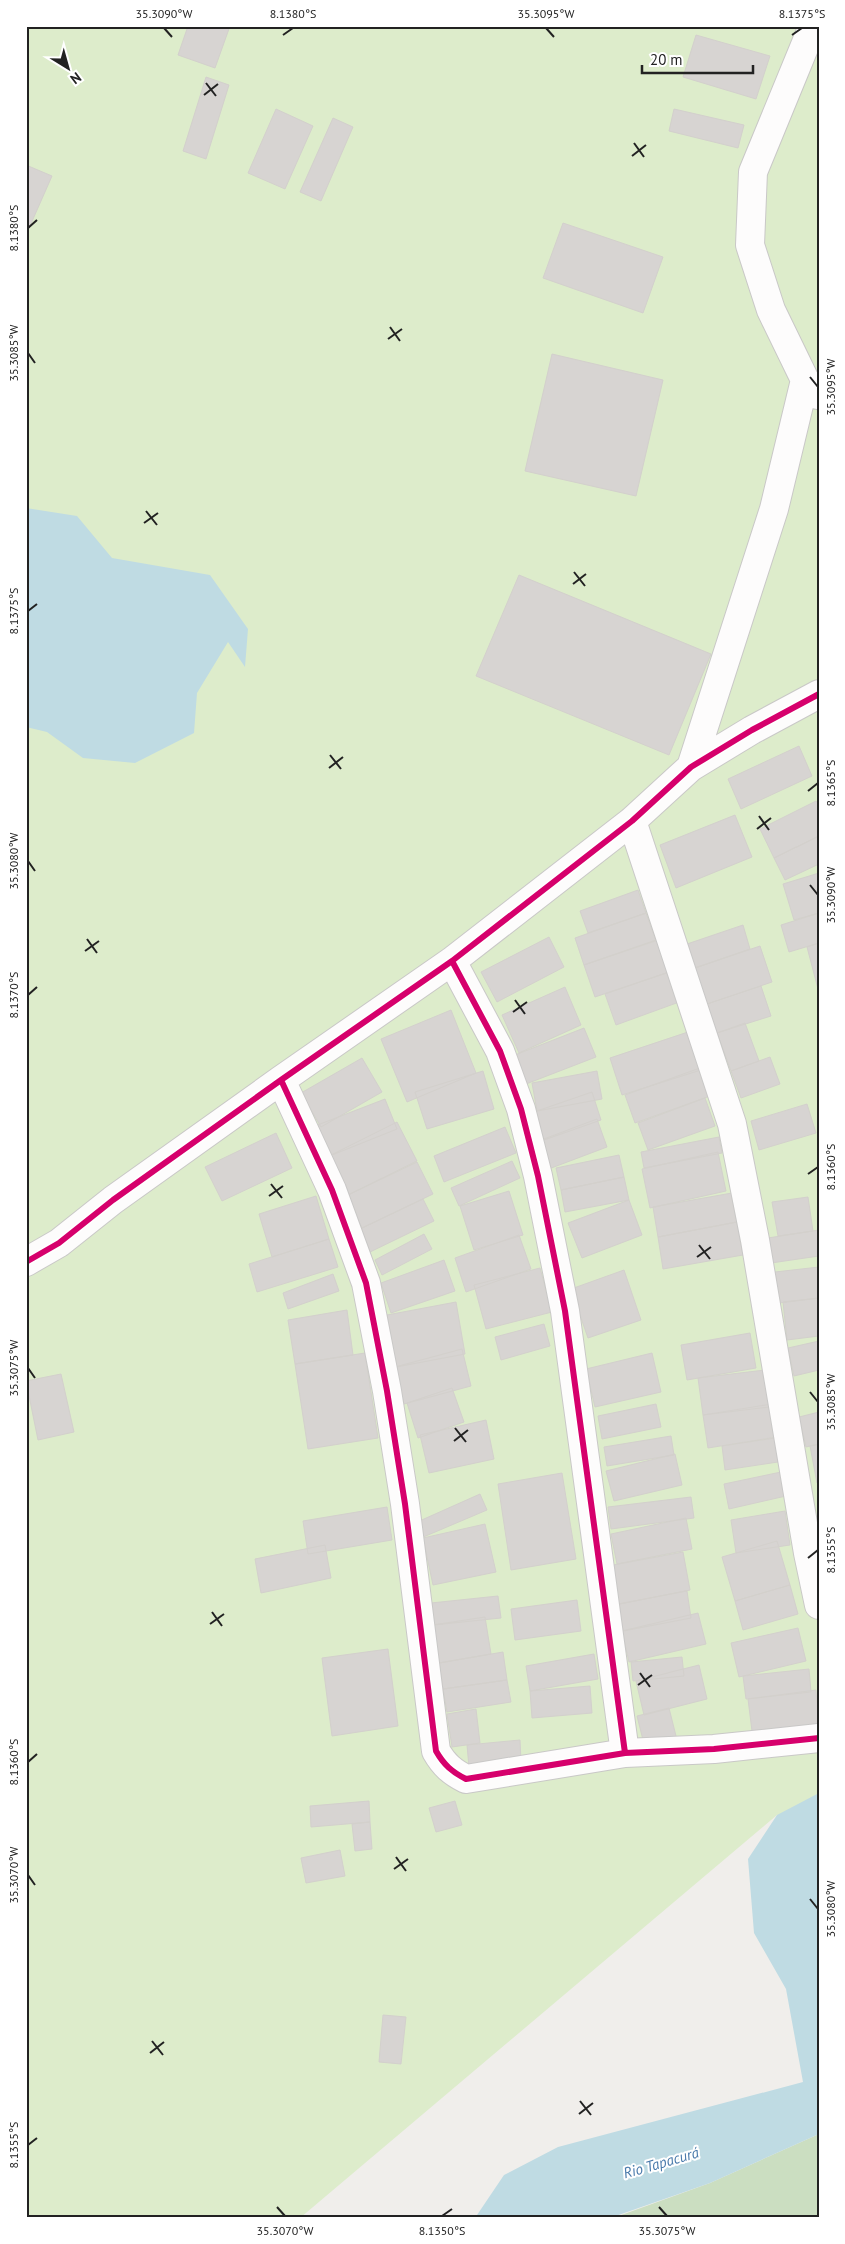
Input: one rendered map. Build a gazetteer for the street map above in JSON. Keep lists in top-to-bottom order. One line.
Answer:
{"water":["Rio Tapacurá"],"scale_bar":"20 m","north":"bottom right","coordinates":["35.3090°W","8.1380°S","35.3095°W","8.1375°S","35.3085°W","8.1365°S","35.3080°W","8.1370°S","8.1360°S","35.3075°W","8.1355°S","35.3070°W","8.1350°S"]}
